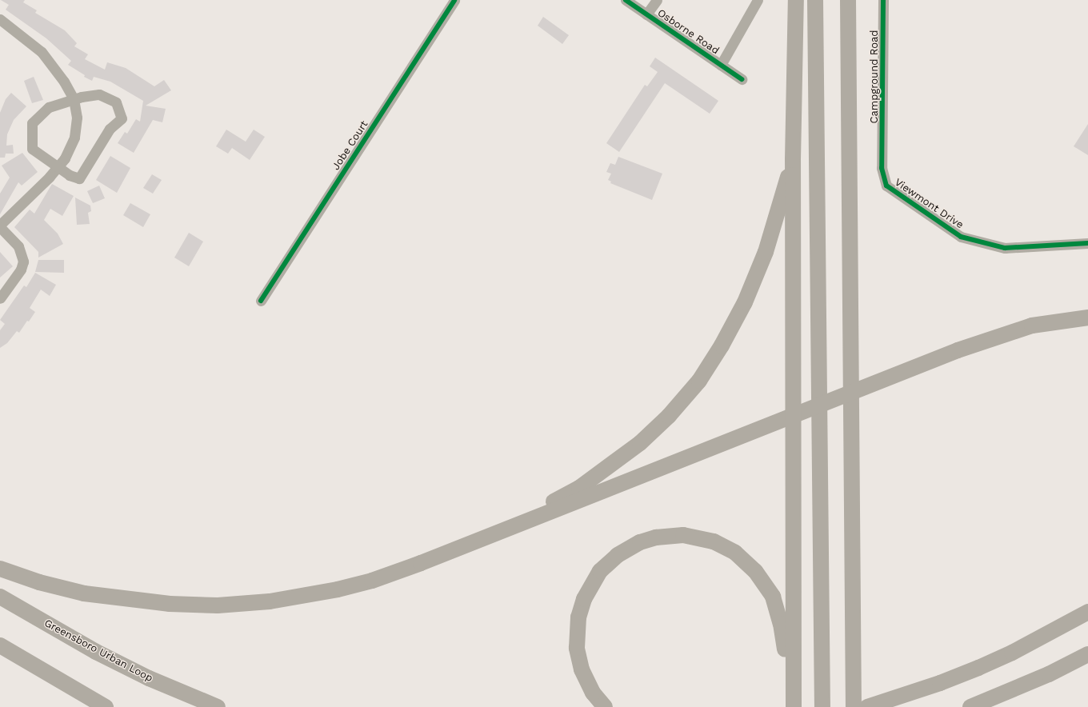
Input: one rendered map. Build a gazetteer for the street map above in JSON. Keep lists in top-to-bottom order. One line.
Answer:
{"streets":{"highway":["Greensboro Urban Loop"],"street":["Osborne Road","Campground Road","Jobe Court","Viewmont Drive"]},"crossings":[["Campground Road","Viewmont Drive"]]}
